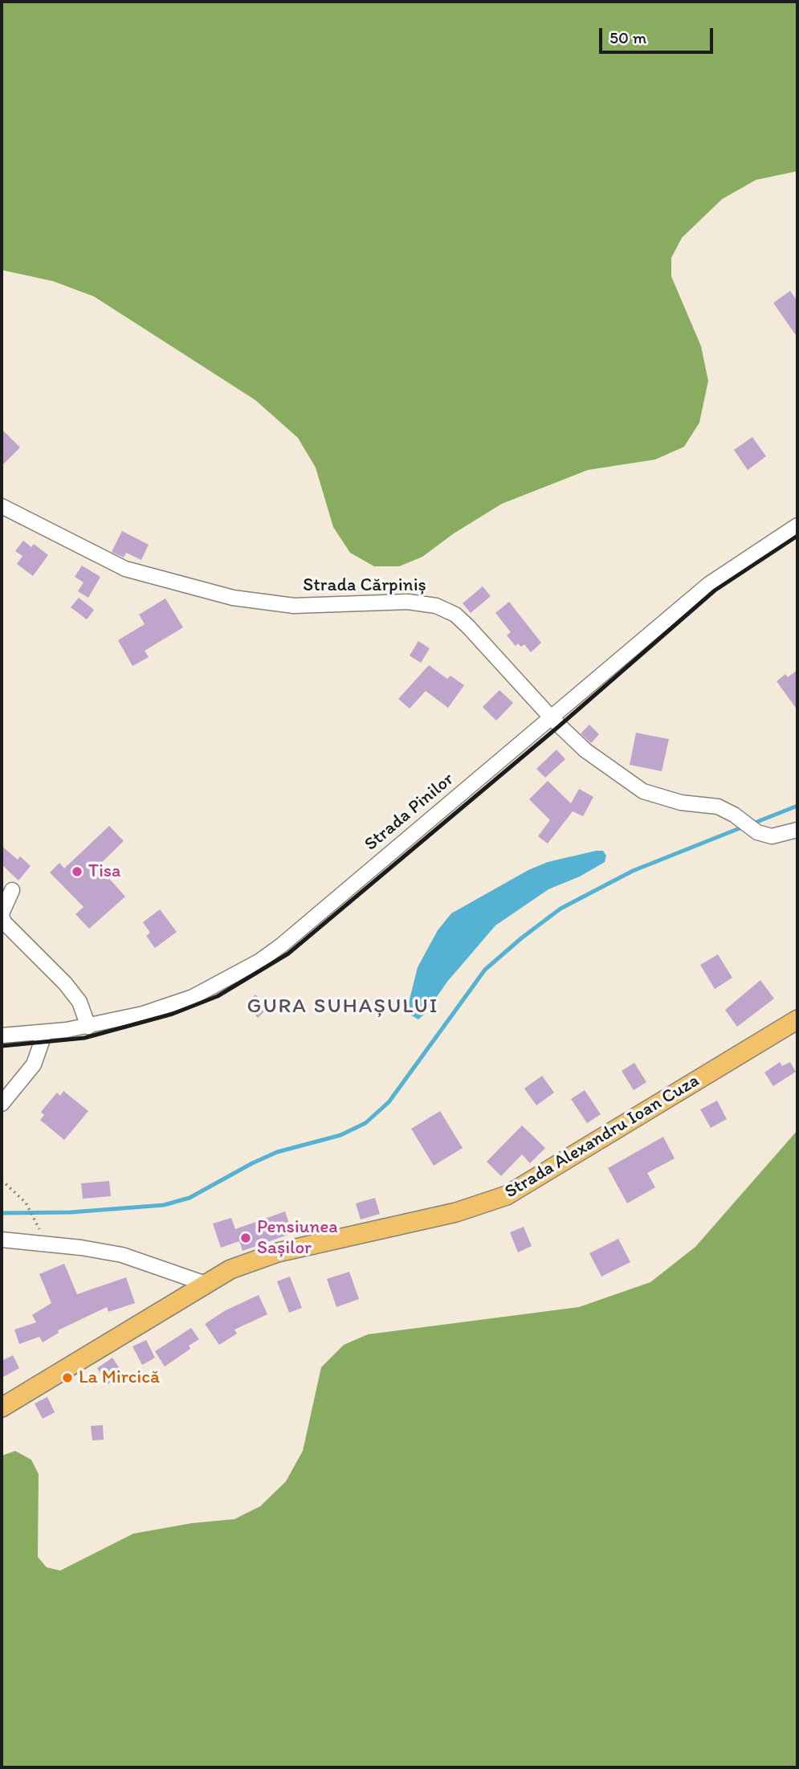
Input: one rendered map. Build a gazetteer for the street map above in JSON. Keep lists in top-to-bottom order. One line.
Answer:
{"streets":{"main road":["Strada Alexandru Ioan Cuza"],"street":["Strada Cărpiniș","Strada Pinilor"]},"crossings":[["Strada Cărpiniș","Strada Pinilor"]],"districts":["GURA SUHAȘULUI"],"places":["Tisa","Pensiunea Sașilor","La Mircică"],"scale_bar":"50 m"}
